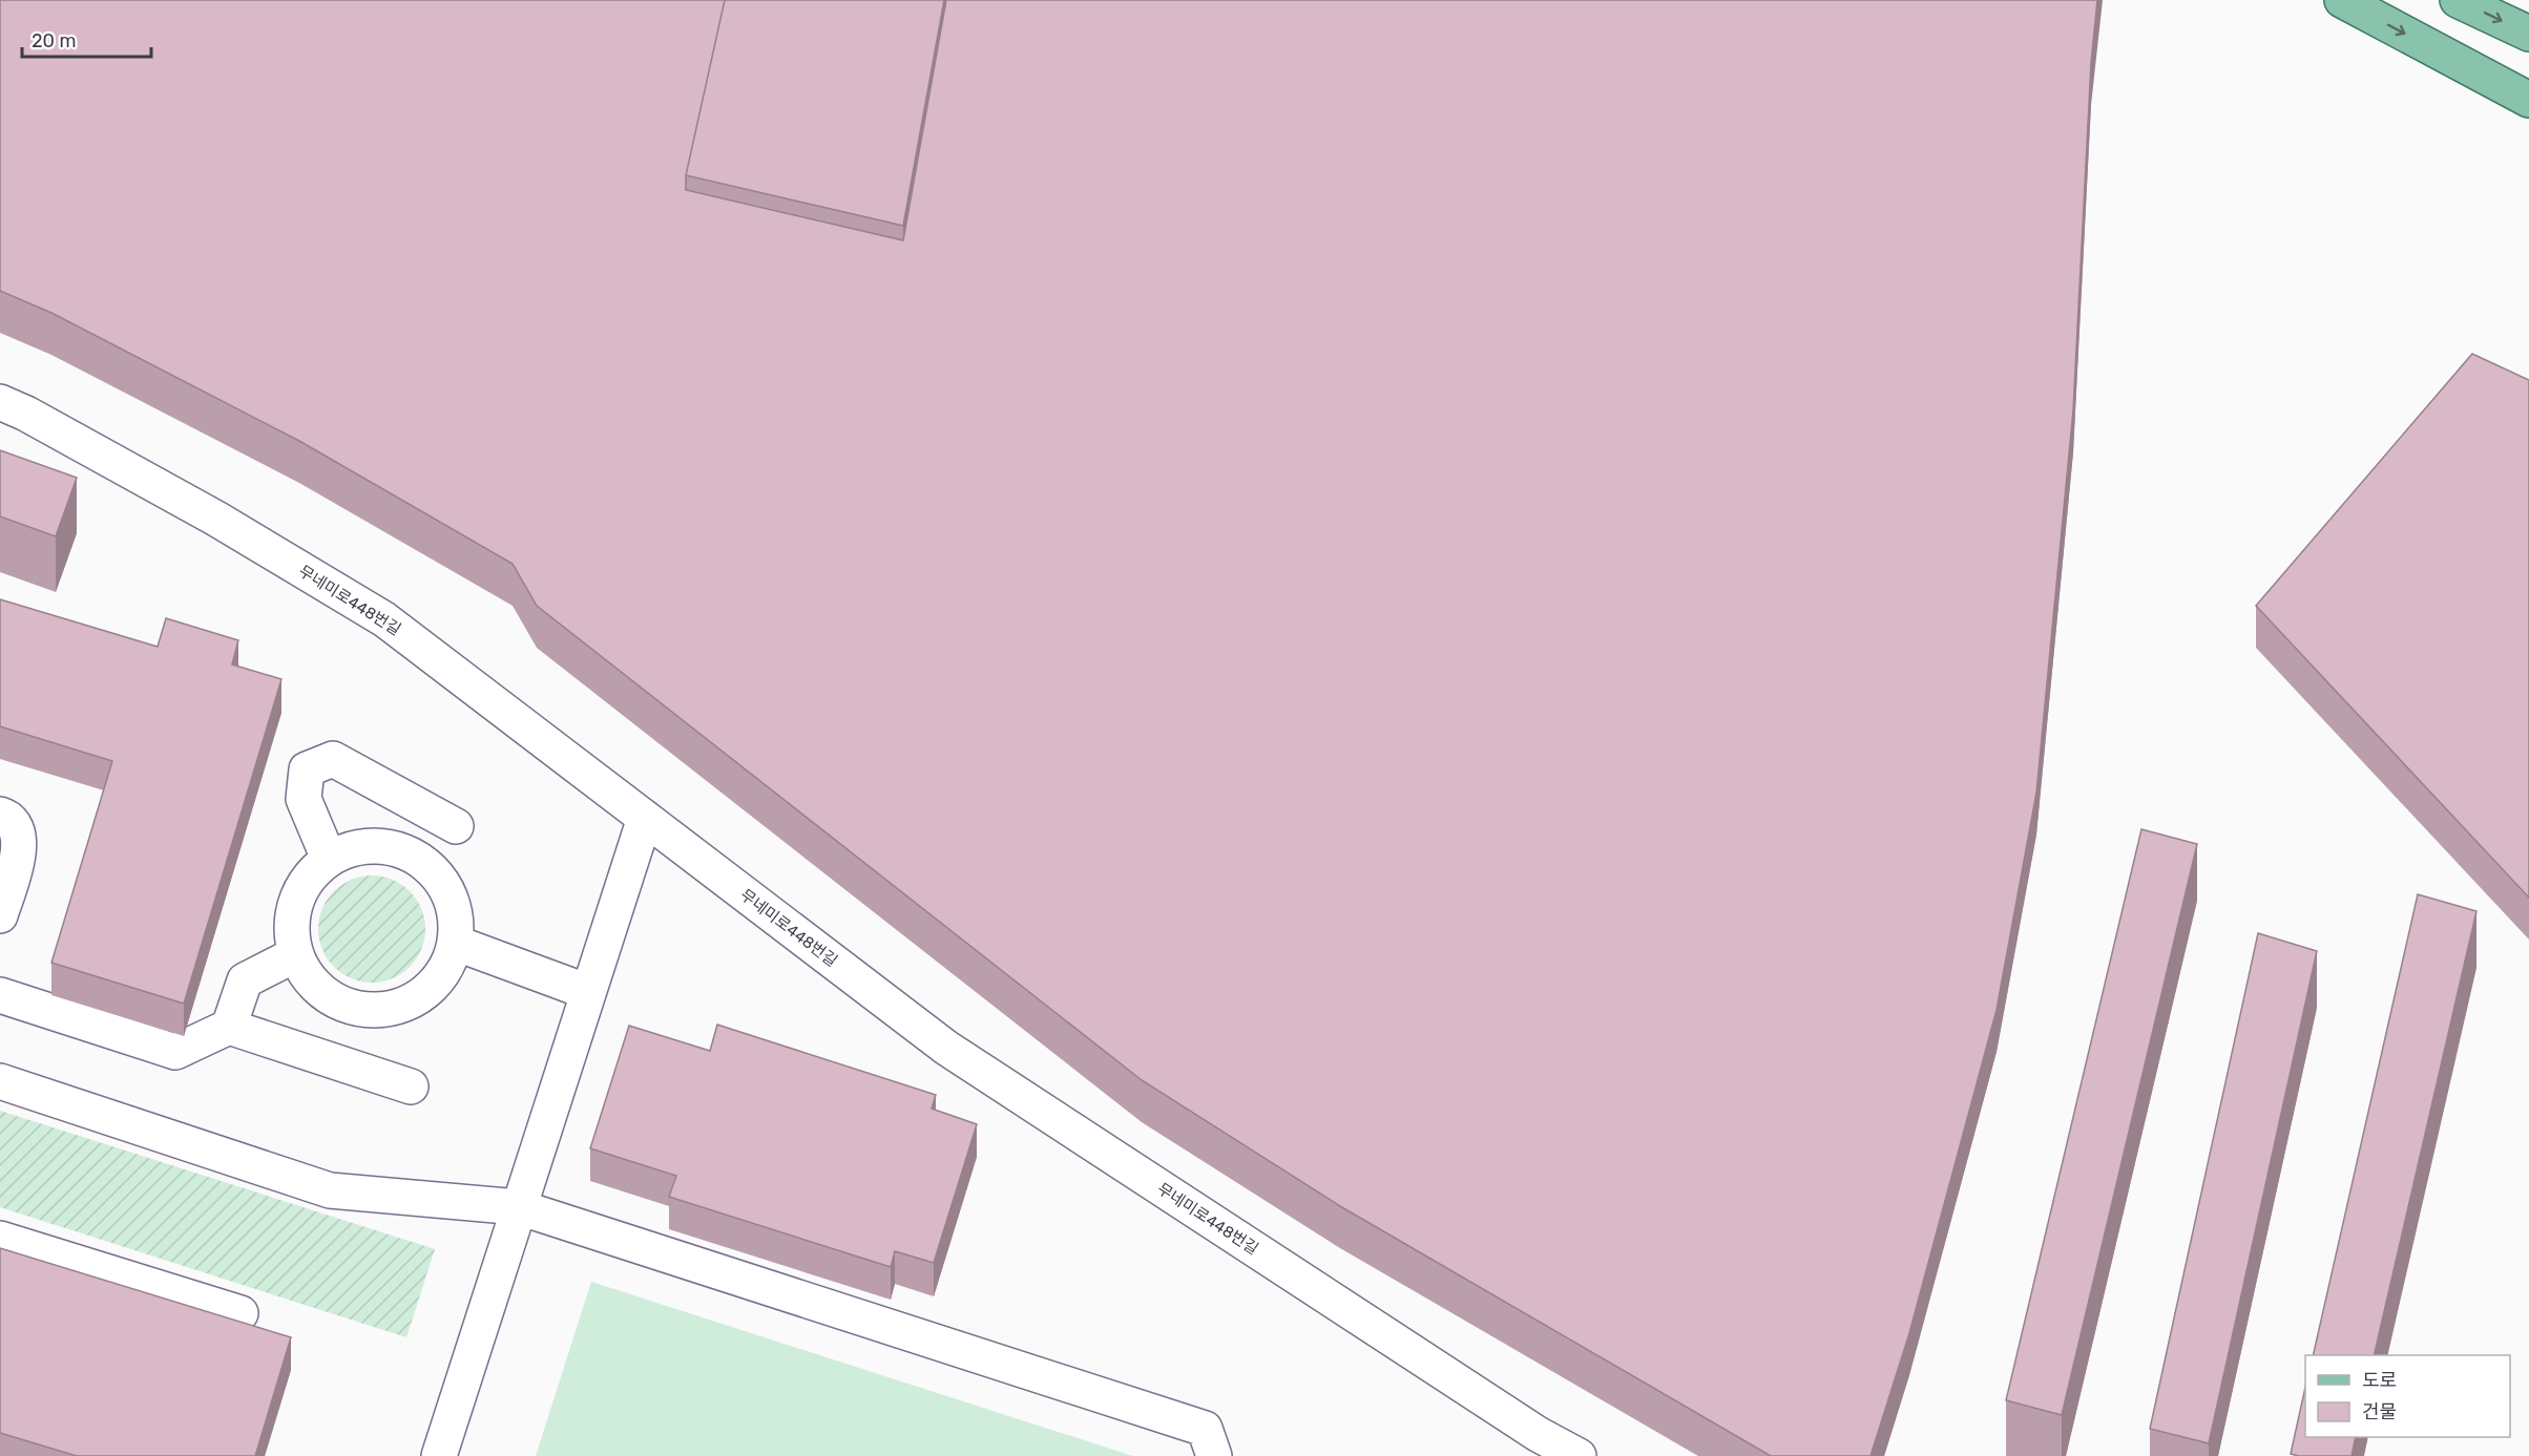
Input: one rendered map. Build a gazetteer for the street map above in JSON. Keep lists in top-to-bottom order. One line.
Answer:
{"streets":{"street":["무네미로448번길"]},"legend":["도로","건물"],"scale_bar":"20 m"}
